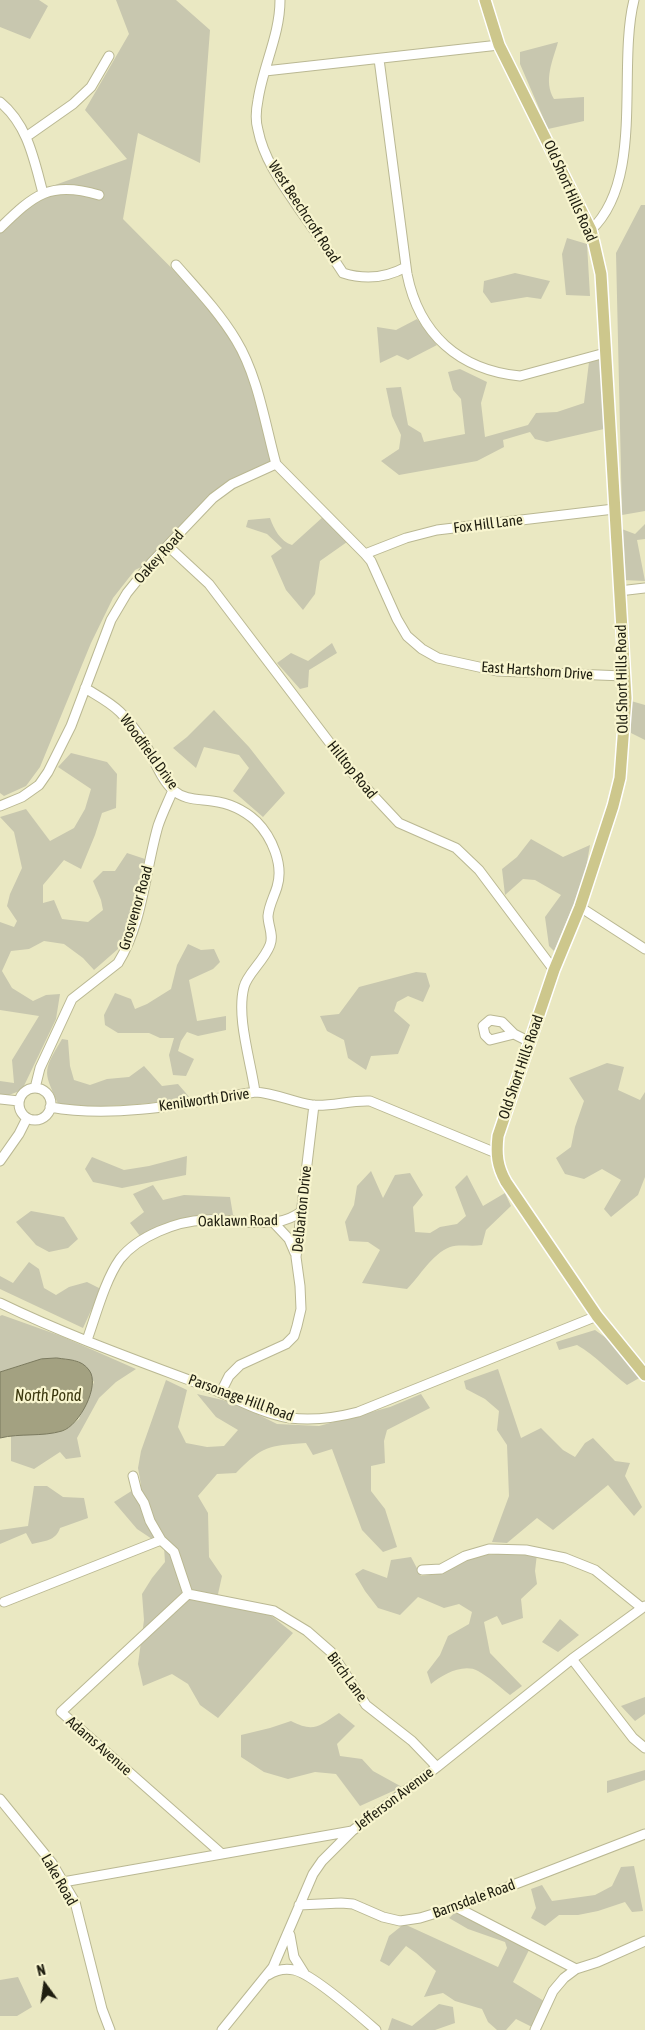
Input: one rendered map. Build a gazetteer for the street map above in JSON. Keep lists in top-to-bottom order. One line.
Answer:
{"streets":{"main road":["Old Short Hills Road"],"street":["West Beechcroft Road","Fox Hill Lane","Oakey Road","East Hartshorn Drive","Woodfield Drive","Hilltop Road","Grosvenor Road","Kenilworth Drive","Delbarton Drive","Oaklawn Road","Parsonage Hill Road","Birch Lane","Adams Avenue","Jefferson Avenue","Lake Road","Barnsdale Road"]},"crossings":[["Old Short Hills Road","Fox Hill Lane"],["Old Short Hills Road","East Hartshorn Drive"],["Old Short Hills Road","Hilltop Road"],["Old Short Hills Road","Kenilworth Drive"],["Old Short Hills Road","Parsonage Hill Road"],["Fox Hill Lane","East Hartshorn Drive"],["Oakey Road","East Hartshorn Drive"],["Oakey Road","Woodfield Drive"],["Oakey Road","Hilltop Road"],["Woodfield Drive","Grosvenor Road"],["Woodfield Drive","Kenilworth Drive"],["Grosvenor Road","Kenilworth Drive"],["Kenilworth Drive","Delbarton Drive"],["Delbarton Drive","Oaklawn Road"],["Delbarton Drive","Parsonage Hill Road"],["Oaklawn Road","Parsonage Hill Road"],["Birch Lane","Adams Avenue"],["Birch Lane","Jefferson Avenue"],["Adams Avenue","Jefferson Avenue"],["Jefferson Avenue","Lake Road"]],"water":["North Pond"],"north":"top"}
